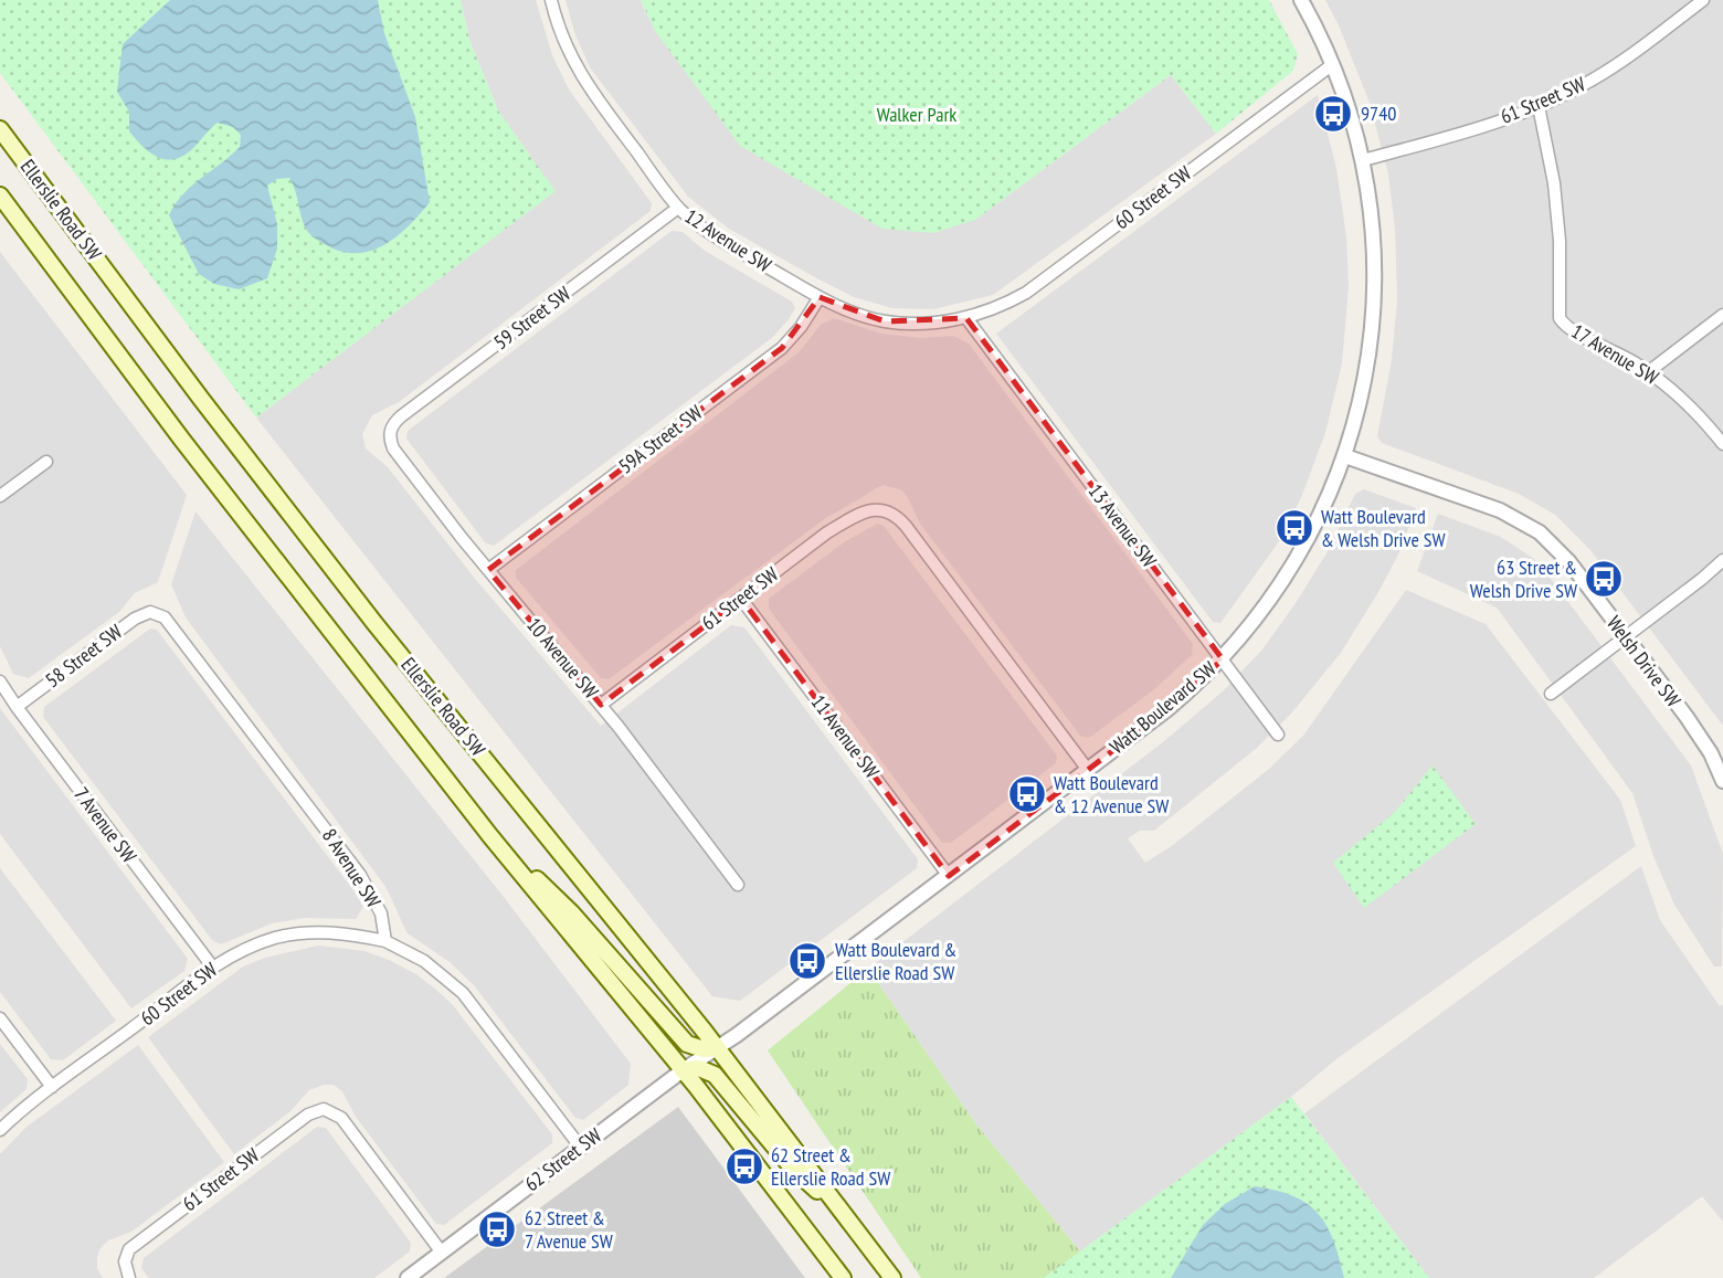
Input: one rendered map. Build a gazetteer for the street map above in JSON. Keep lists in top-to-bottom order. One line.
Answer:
{"streets":{"main road":["Ellerslie Road SW"],"street":["61 Street SW","60 Street SW","12 Avenue SW","59 Street SW","17 Avenue SW","59A Street SW","13 Avenue SW","58 Street SW","10 Avenue SW","Welsh Drive SW","Watt Boulevard SW","11 Avenue SW","7 Avenue SW","8 Avenue SW","62 Street SW"]},"crossings":[["61 Street SW","17 Avenue SW"],["61 Street SW","10 Avenue SW"],["61 Street SW","Watt Boulevard SW"],["61 Street SW","11 Avenue SW"],["61 Street SW","62 Street SW"],["60 Street SW","12 Avenue SW"],["60 Street SW","13 Avenue SW"],["60 Street SW","Watt Boulevard SW"],["60 Street SW","7 Avenue SW"],["60 Street SW","8 Avenue SW"],["Ellerslie Road SW","Watt Boulevard SW"],["Ellerslie Road SW","62 Street SW"],["12 Avenue SW","59 Street SW"],["12 Avenue SW","59A Street SW"],["12 Avenue SW","13 Avenue SW"],["59 Street SW","10 Avenue SW"],["59A Street SW","10 Avenue SW"],["13 Avenue SW","Watt Boulevard SW"],["58 Street SW","7 Avenue SW"],["58 Street SW","8 Avenue SW"],["Welsh Drive SW","Watt Boulevard SW"],["Watt Boulevard SW","11 Avenue SW"],["Watt Boulevard SW","62 Street SW"]],"parks":["Walker Park"],"places":{"bus stop":["9740","Watt Boulevard & Welsh Drive SW","63 Street & Welsh Drive SW","Watt Boulevard & 12 Avenue SW","Watt Boulevard & Ellerslie Road SW","62 Street & Ellerslie Road SW","62 Street & 7 Avenue SW"]}}
